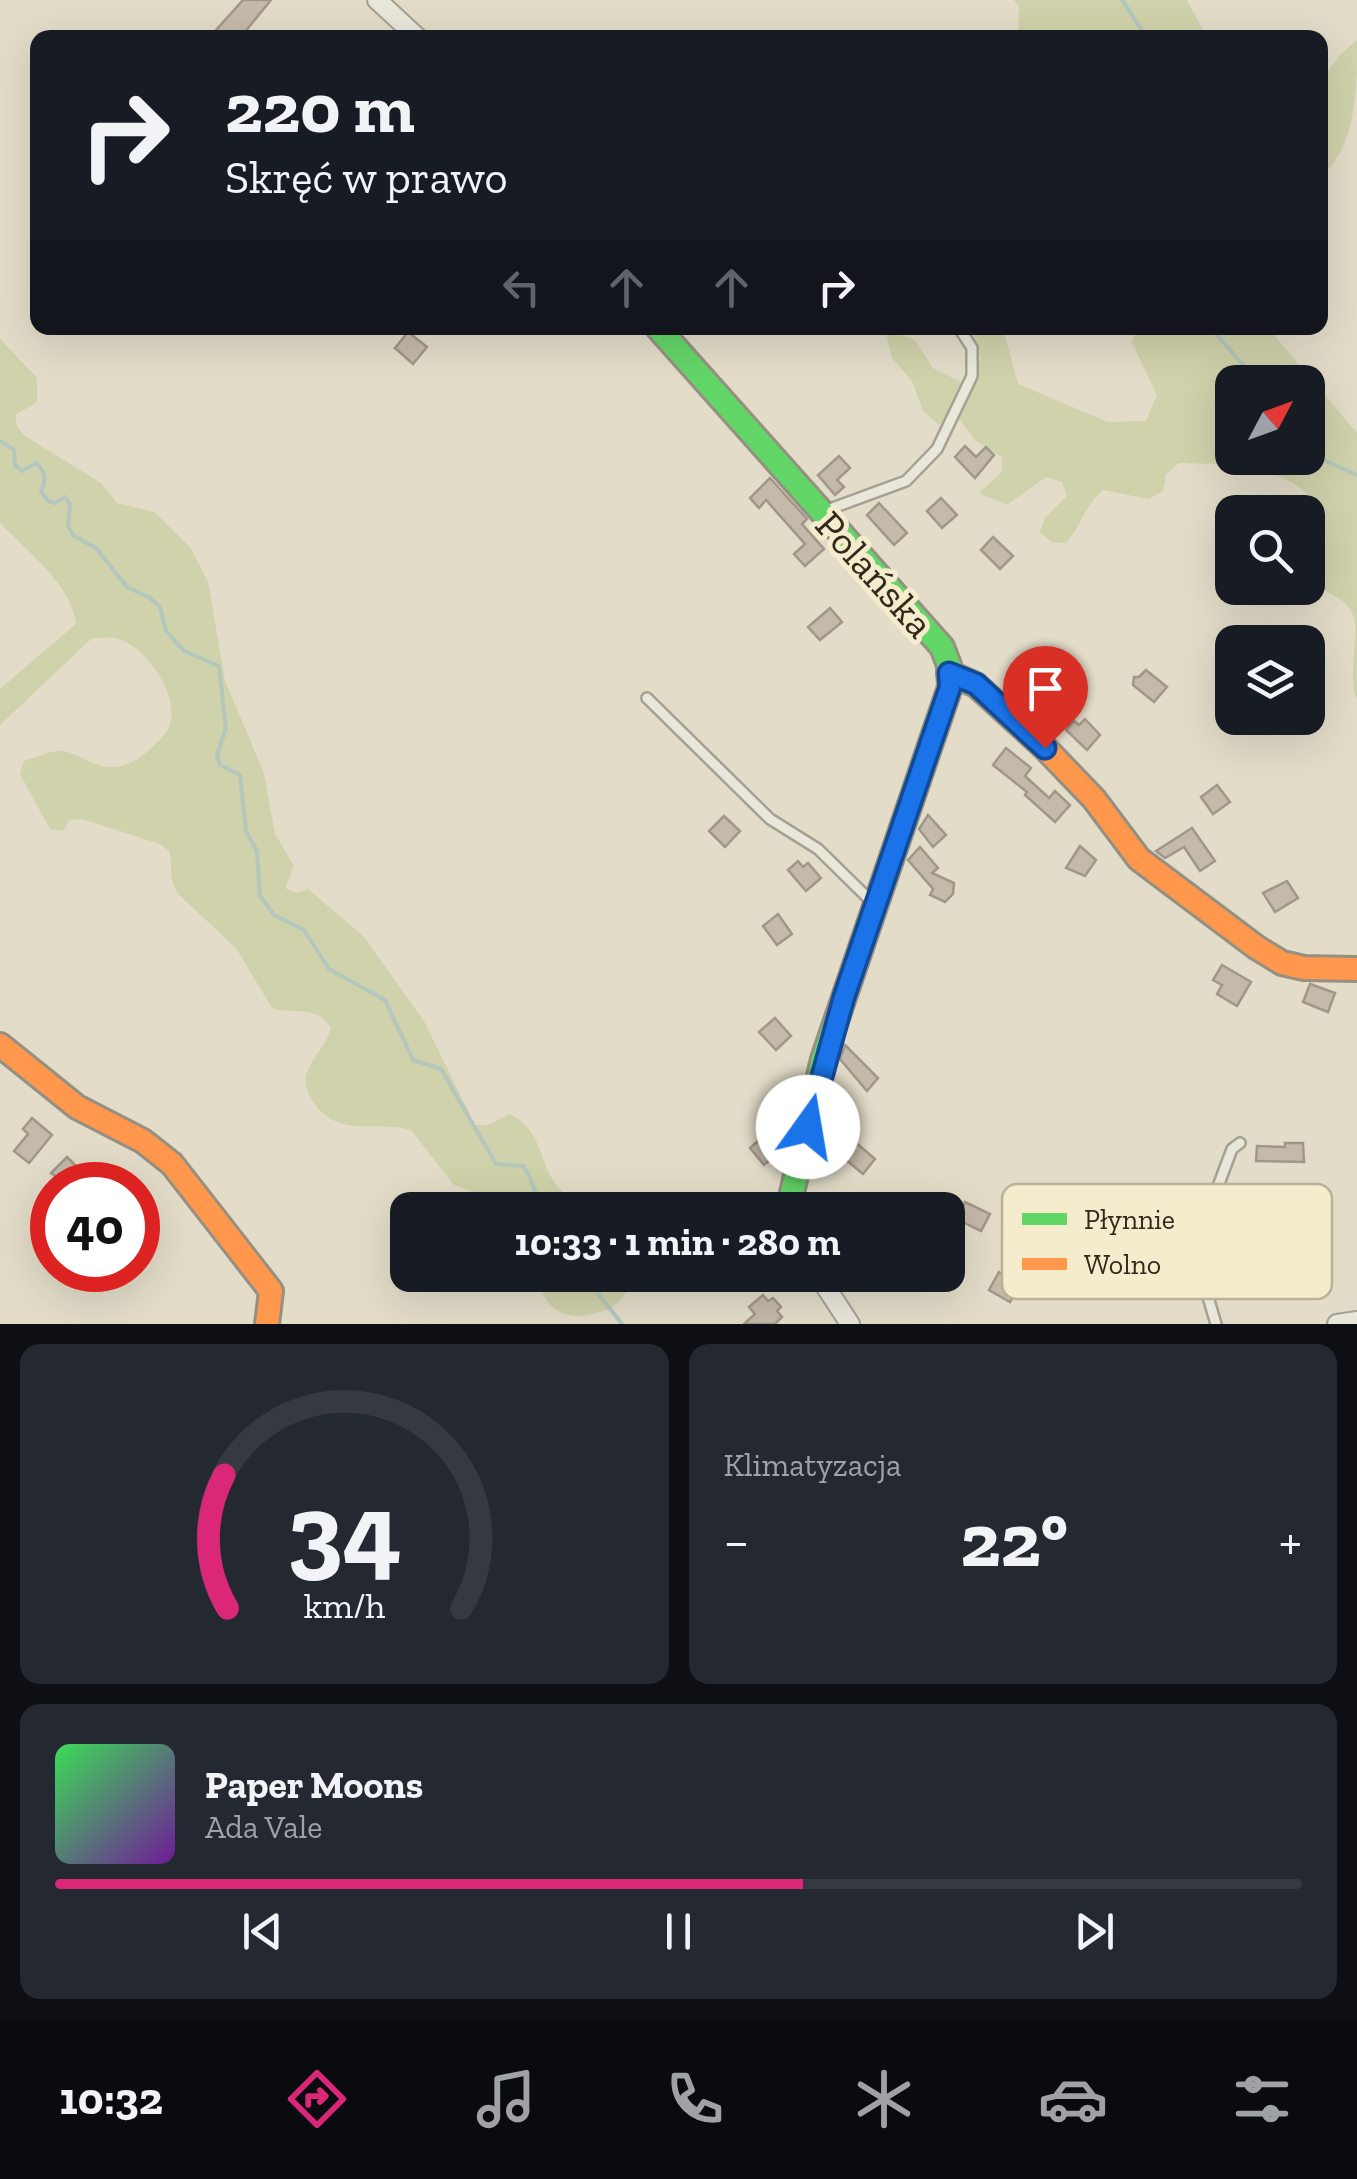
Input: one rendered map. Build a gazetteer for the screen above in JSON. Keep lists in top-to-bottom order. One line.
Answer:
{"streets":{"street":["Polańska"]},"legend":["Płynnie","Wolno"],"north":"top right","page":{"turn":["220 m","Skręć w prawo"],"limit":"40","trip":"10:33 · 1 min · 280 m","tile":"Klimatyzacja","heat":["−","22°","+"],"song":["Paper Moons","Ada Vale"],"tabs":"10:32","gauge":["34","km/h"]}}
